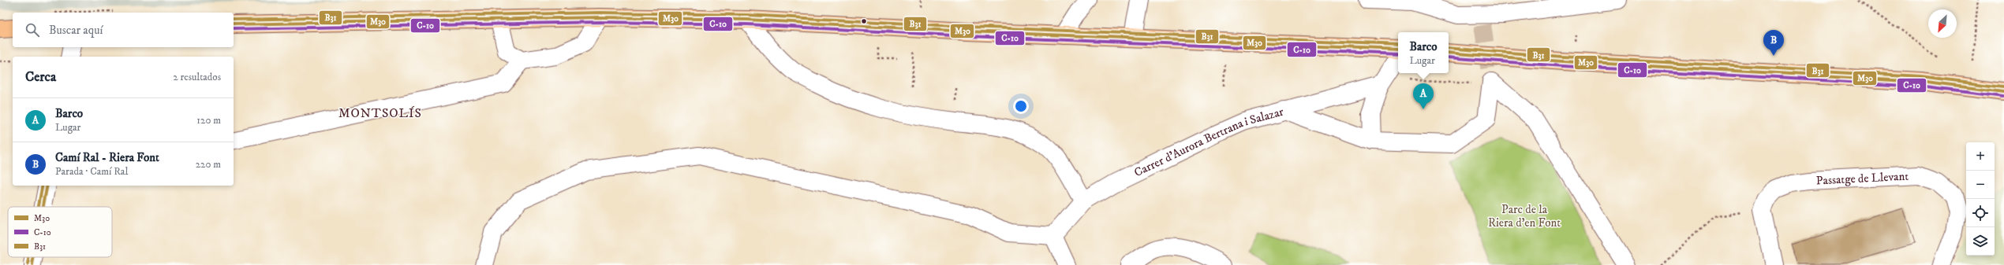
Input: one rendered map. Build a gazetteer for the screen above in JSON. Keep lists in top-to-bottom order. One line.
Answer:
{"streets":{"street":["Carrer d'Aurora Bertrana i Salazar","Passatge de Llevant"]},"districts":["MONTSOLÍS"],"parks":["Parc de la Riera d'en Font"],"lines":["transit line B31","transit line M30","transit line C-10"],"legend":["M30","C-10","B31"],"north":"bottom left","page":{"search":"Buscar aquí","pins":["B","A"],"popup":["Barco","Lugar"],"heading":["Cerca","2 resultados"],"list":[{"mark":"A","name":"Barco","note":"Lugar","value":"120 m"},{"mark":"B","name":"Camí Ral - Riera Font","note":"Parada · Camí Ral","value":"220 m"}],"map_buttons":["+","−"]}}
